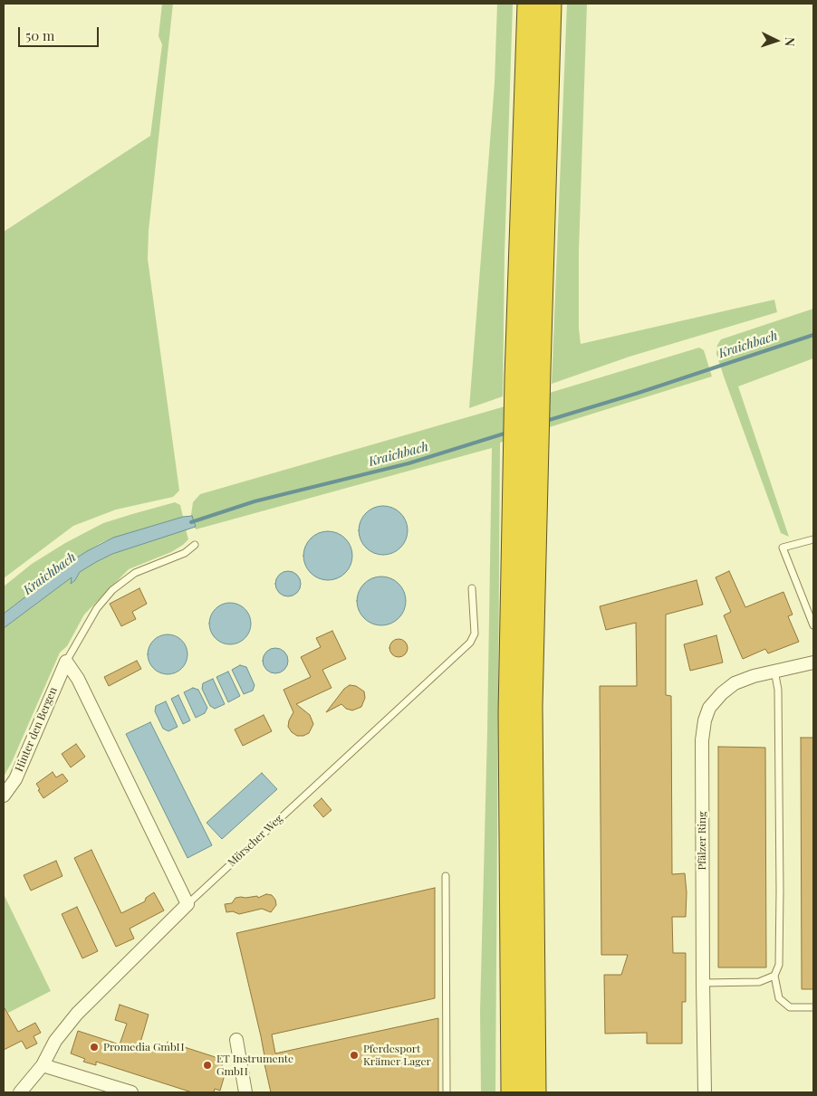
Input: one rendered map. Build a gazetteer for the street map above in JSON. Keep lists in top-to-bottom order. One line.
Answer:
{"streets":{"street":["Hinter den Bergen","Mörscher Weg","Pfälzer Ring"]},"water":["Kraichbach"],"places":["Promedia GmbH","Pferdesport Krämer Lager","ET Instrumente GmbH"],"scale_bar":"50 m","north":"right"}
